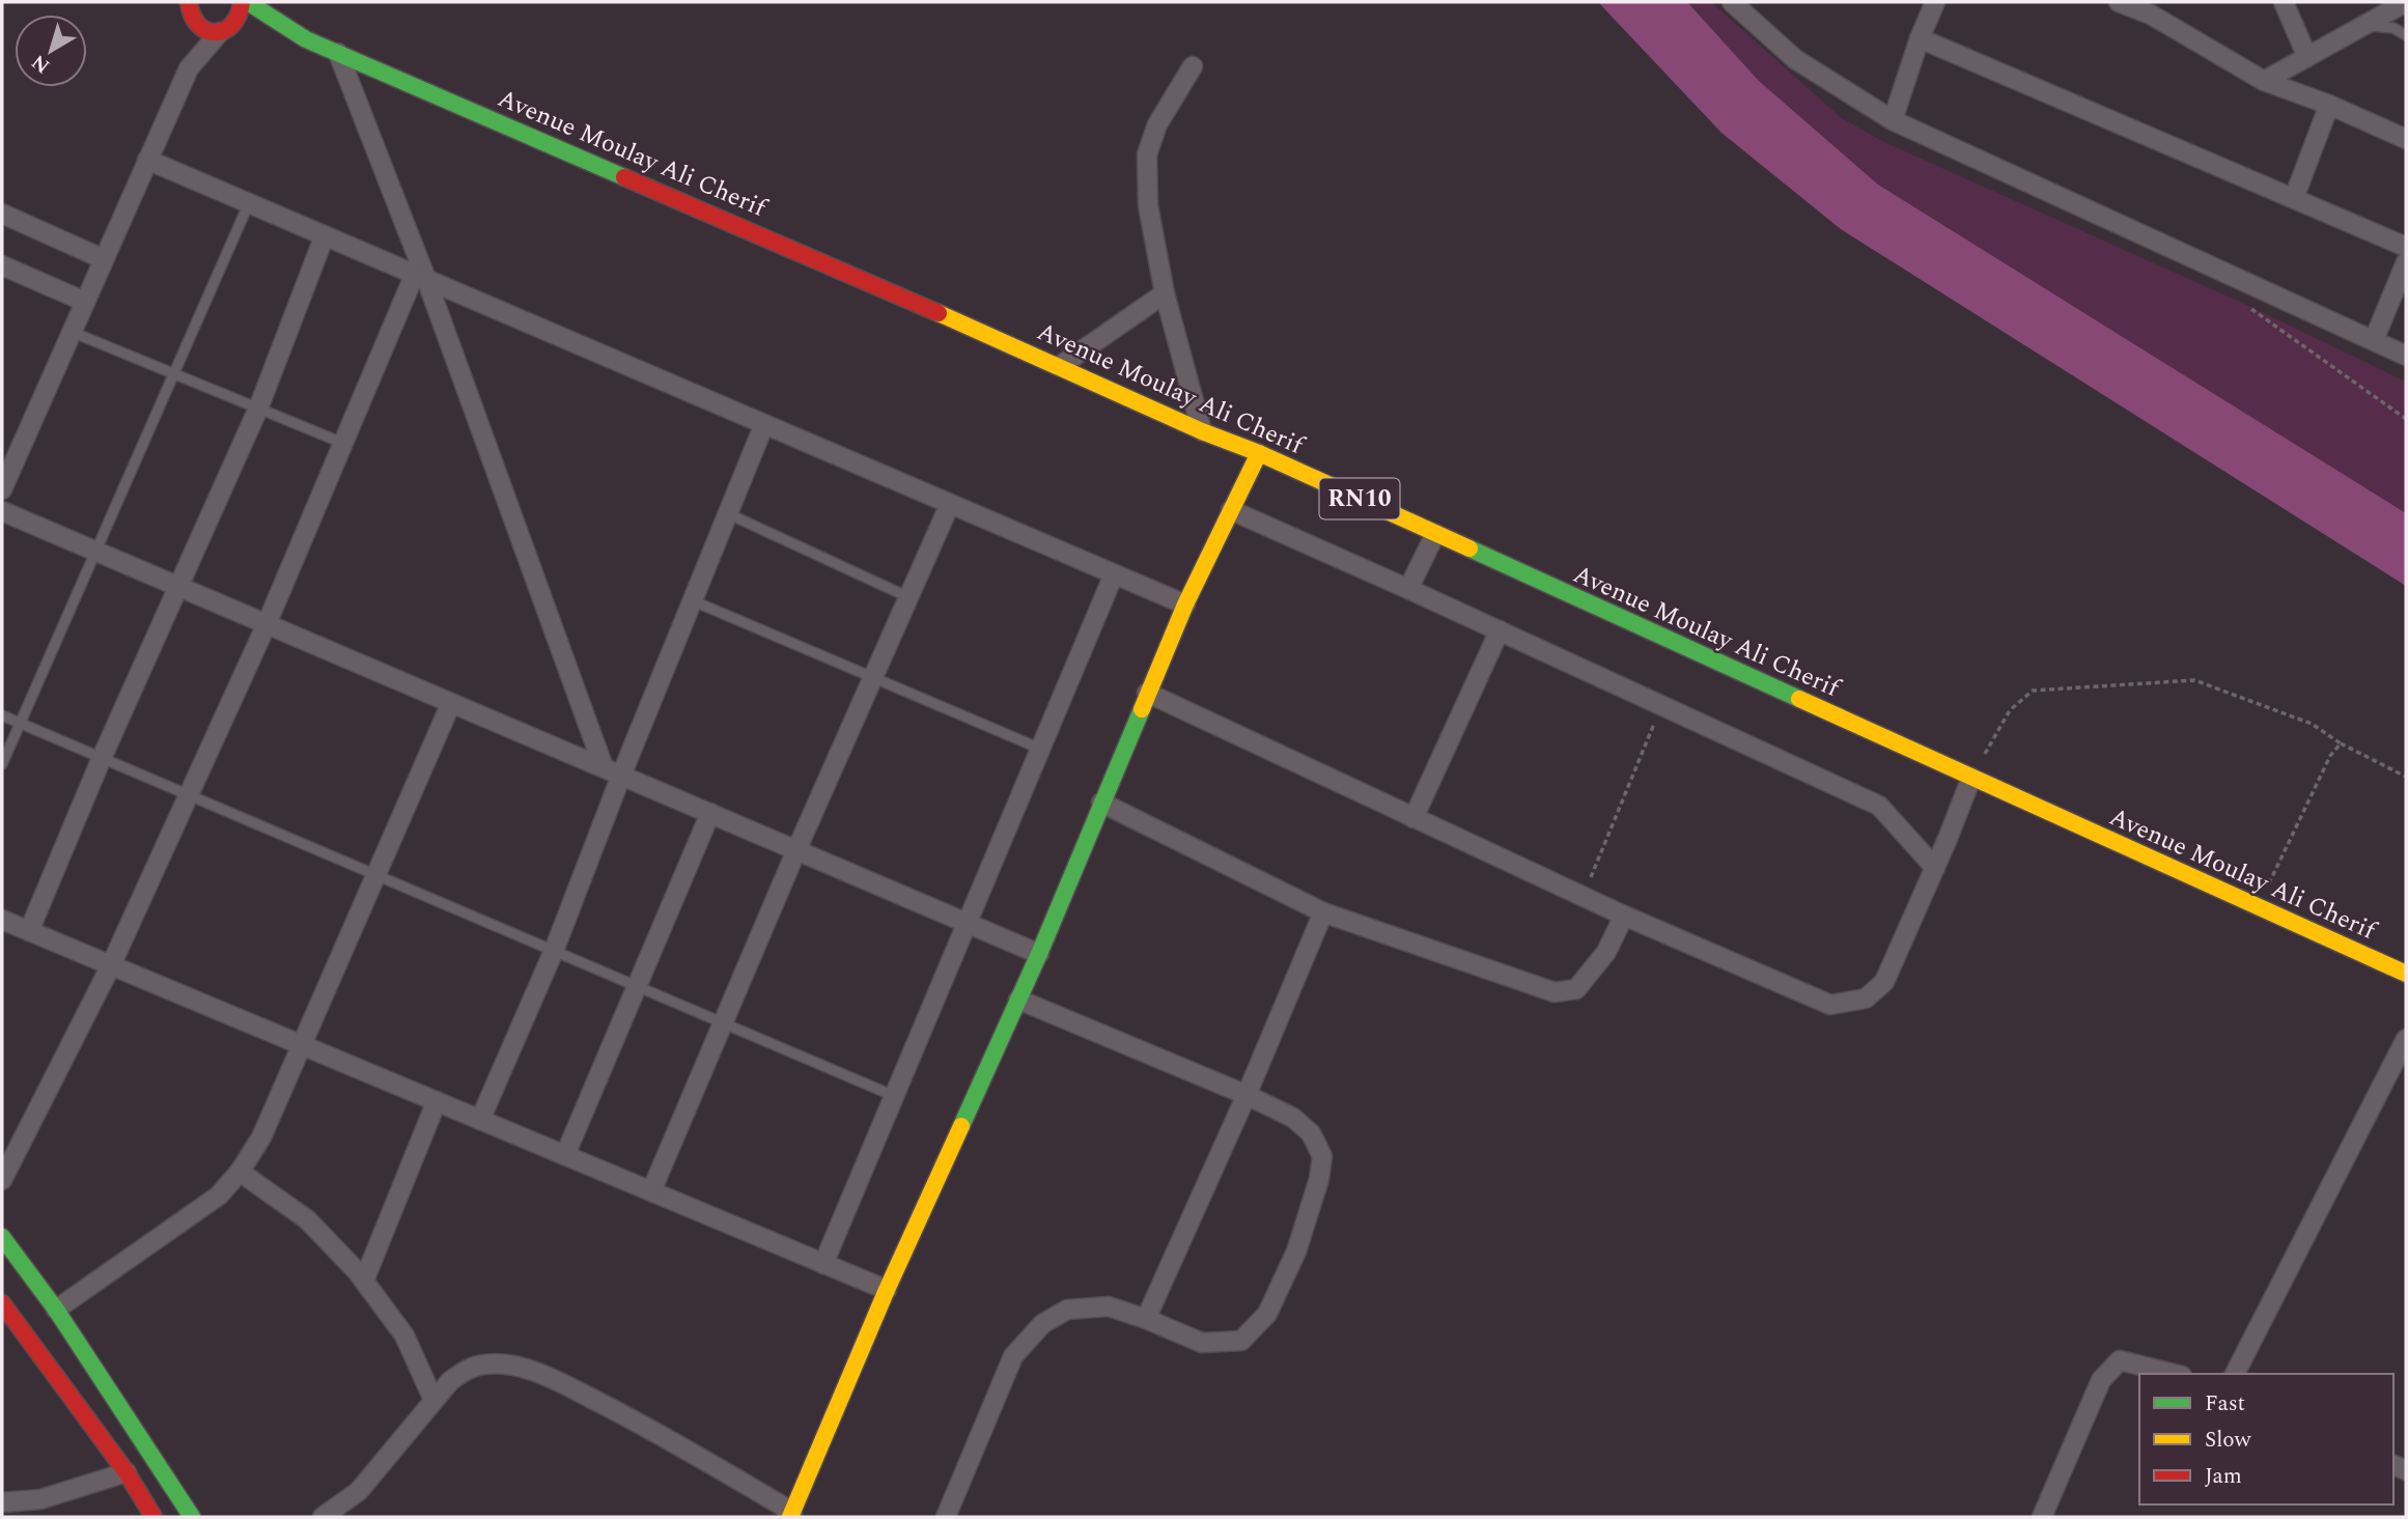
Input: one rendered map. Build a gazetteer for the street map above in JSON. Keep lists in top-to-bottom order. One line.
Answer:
{"streets":{"main road":["Avenue Moulay Ali Cherif","RN10"]},"crossings":[["Avenue Moulay Ali Cherif","RN10"]],"legend":["Fast","Slow","Jam"],"north":"bottom left"}
